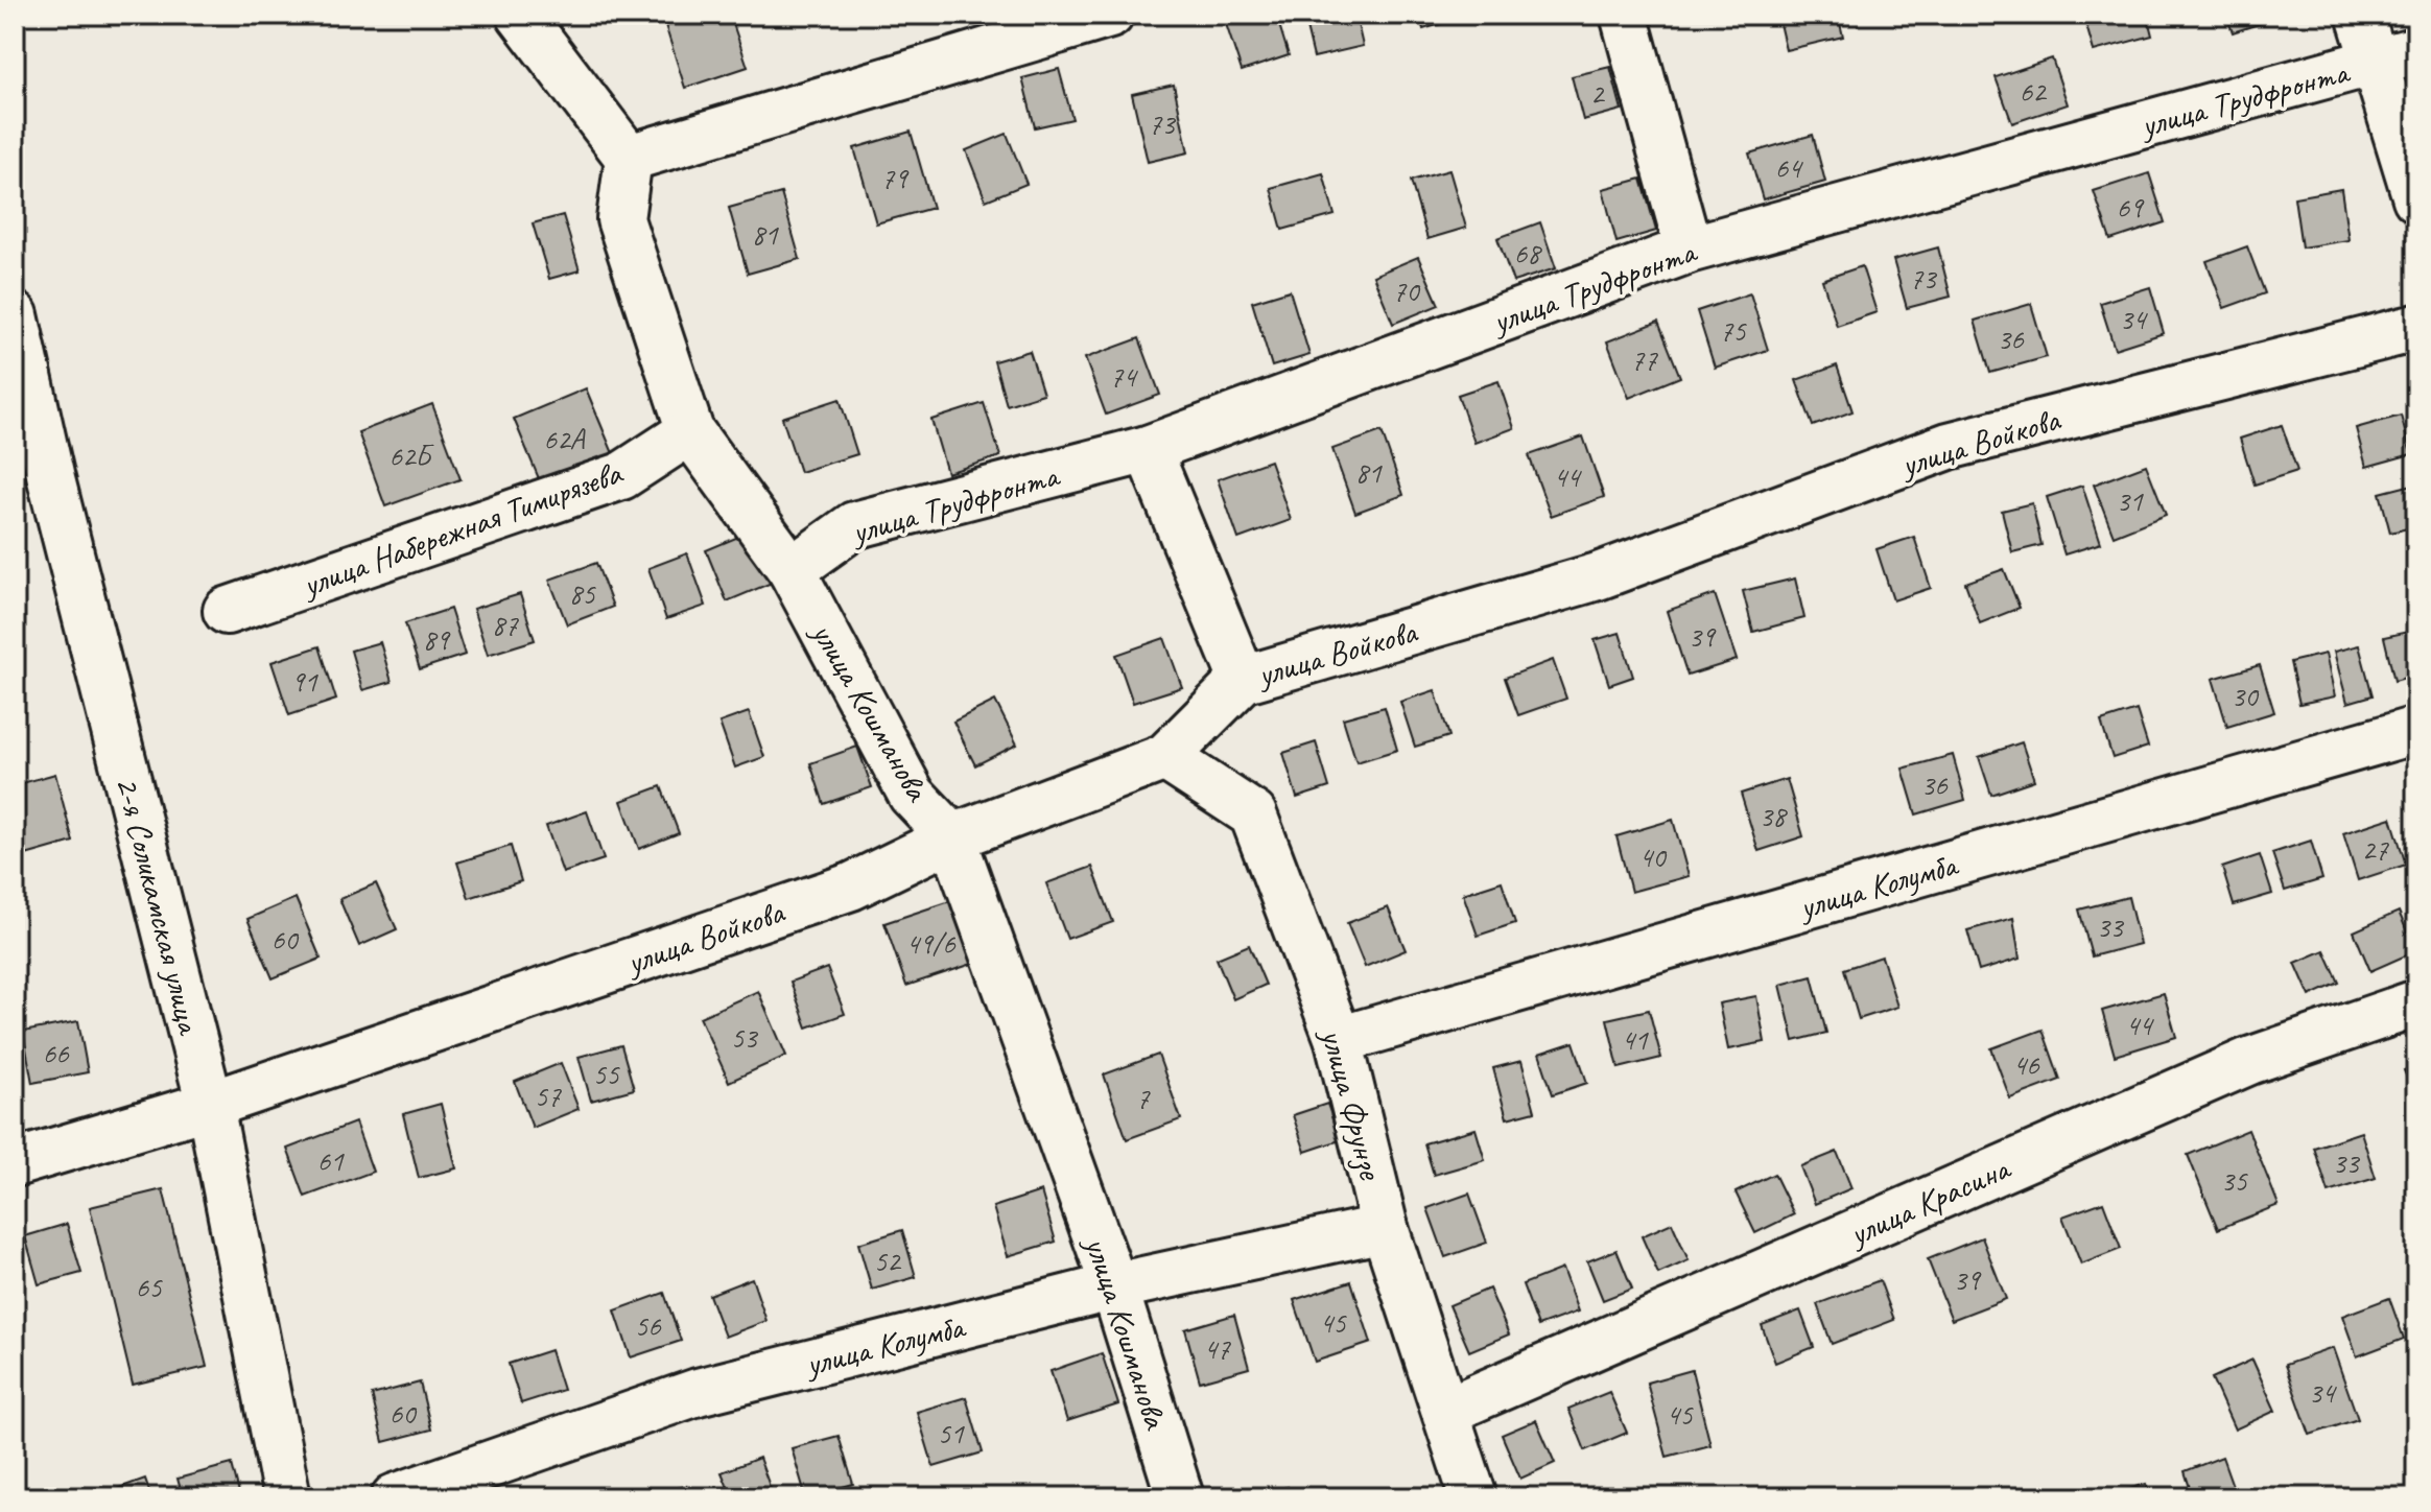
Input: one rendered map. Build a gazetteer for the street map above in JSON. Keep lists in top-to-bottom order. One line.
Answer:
{"streets":{"street":["улица Трудфронта","улица Войкова","улица Набережная Тимирязева","улица Кошманова","улица Колумба","2-я Соликамская улица","улица Фрунзе","улица Красина"]},"crossings":[["улица Трудфронта","улица Кошманова"],["улица Войкова","улица Кошманова"],["улица Войкова","2-я Соликамская улица"],["улица Войкова","улица Фрунзе"],["улица Набережная Тимирязева","улица Кошманова"],["улица Кошманова","улица Колумба"],["улица Колумба","улица Фрунзе"],["улица Фрунзе","улица Красина"]],"house_numbers":["62","2","73","64","79","69","81","68","73","70","34","75","36","77","74","62А","62Б","81","44","31","85","87","39","89","91","30","36","38","27","40","33","60","49/6","44","53","41","66","46","55","57","7","61","33","35","52","39","65","45","56","47","34","60","45","51"]}
